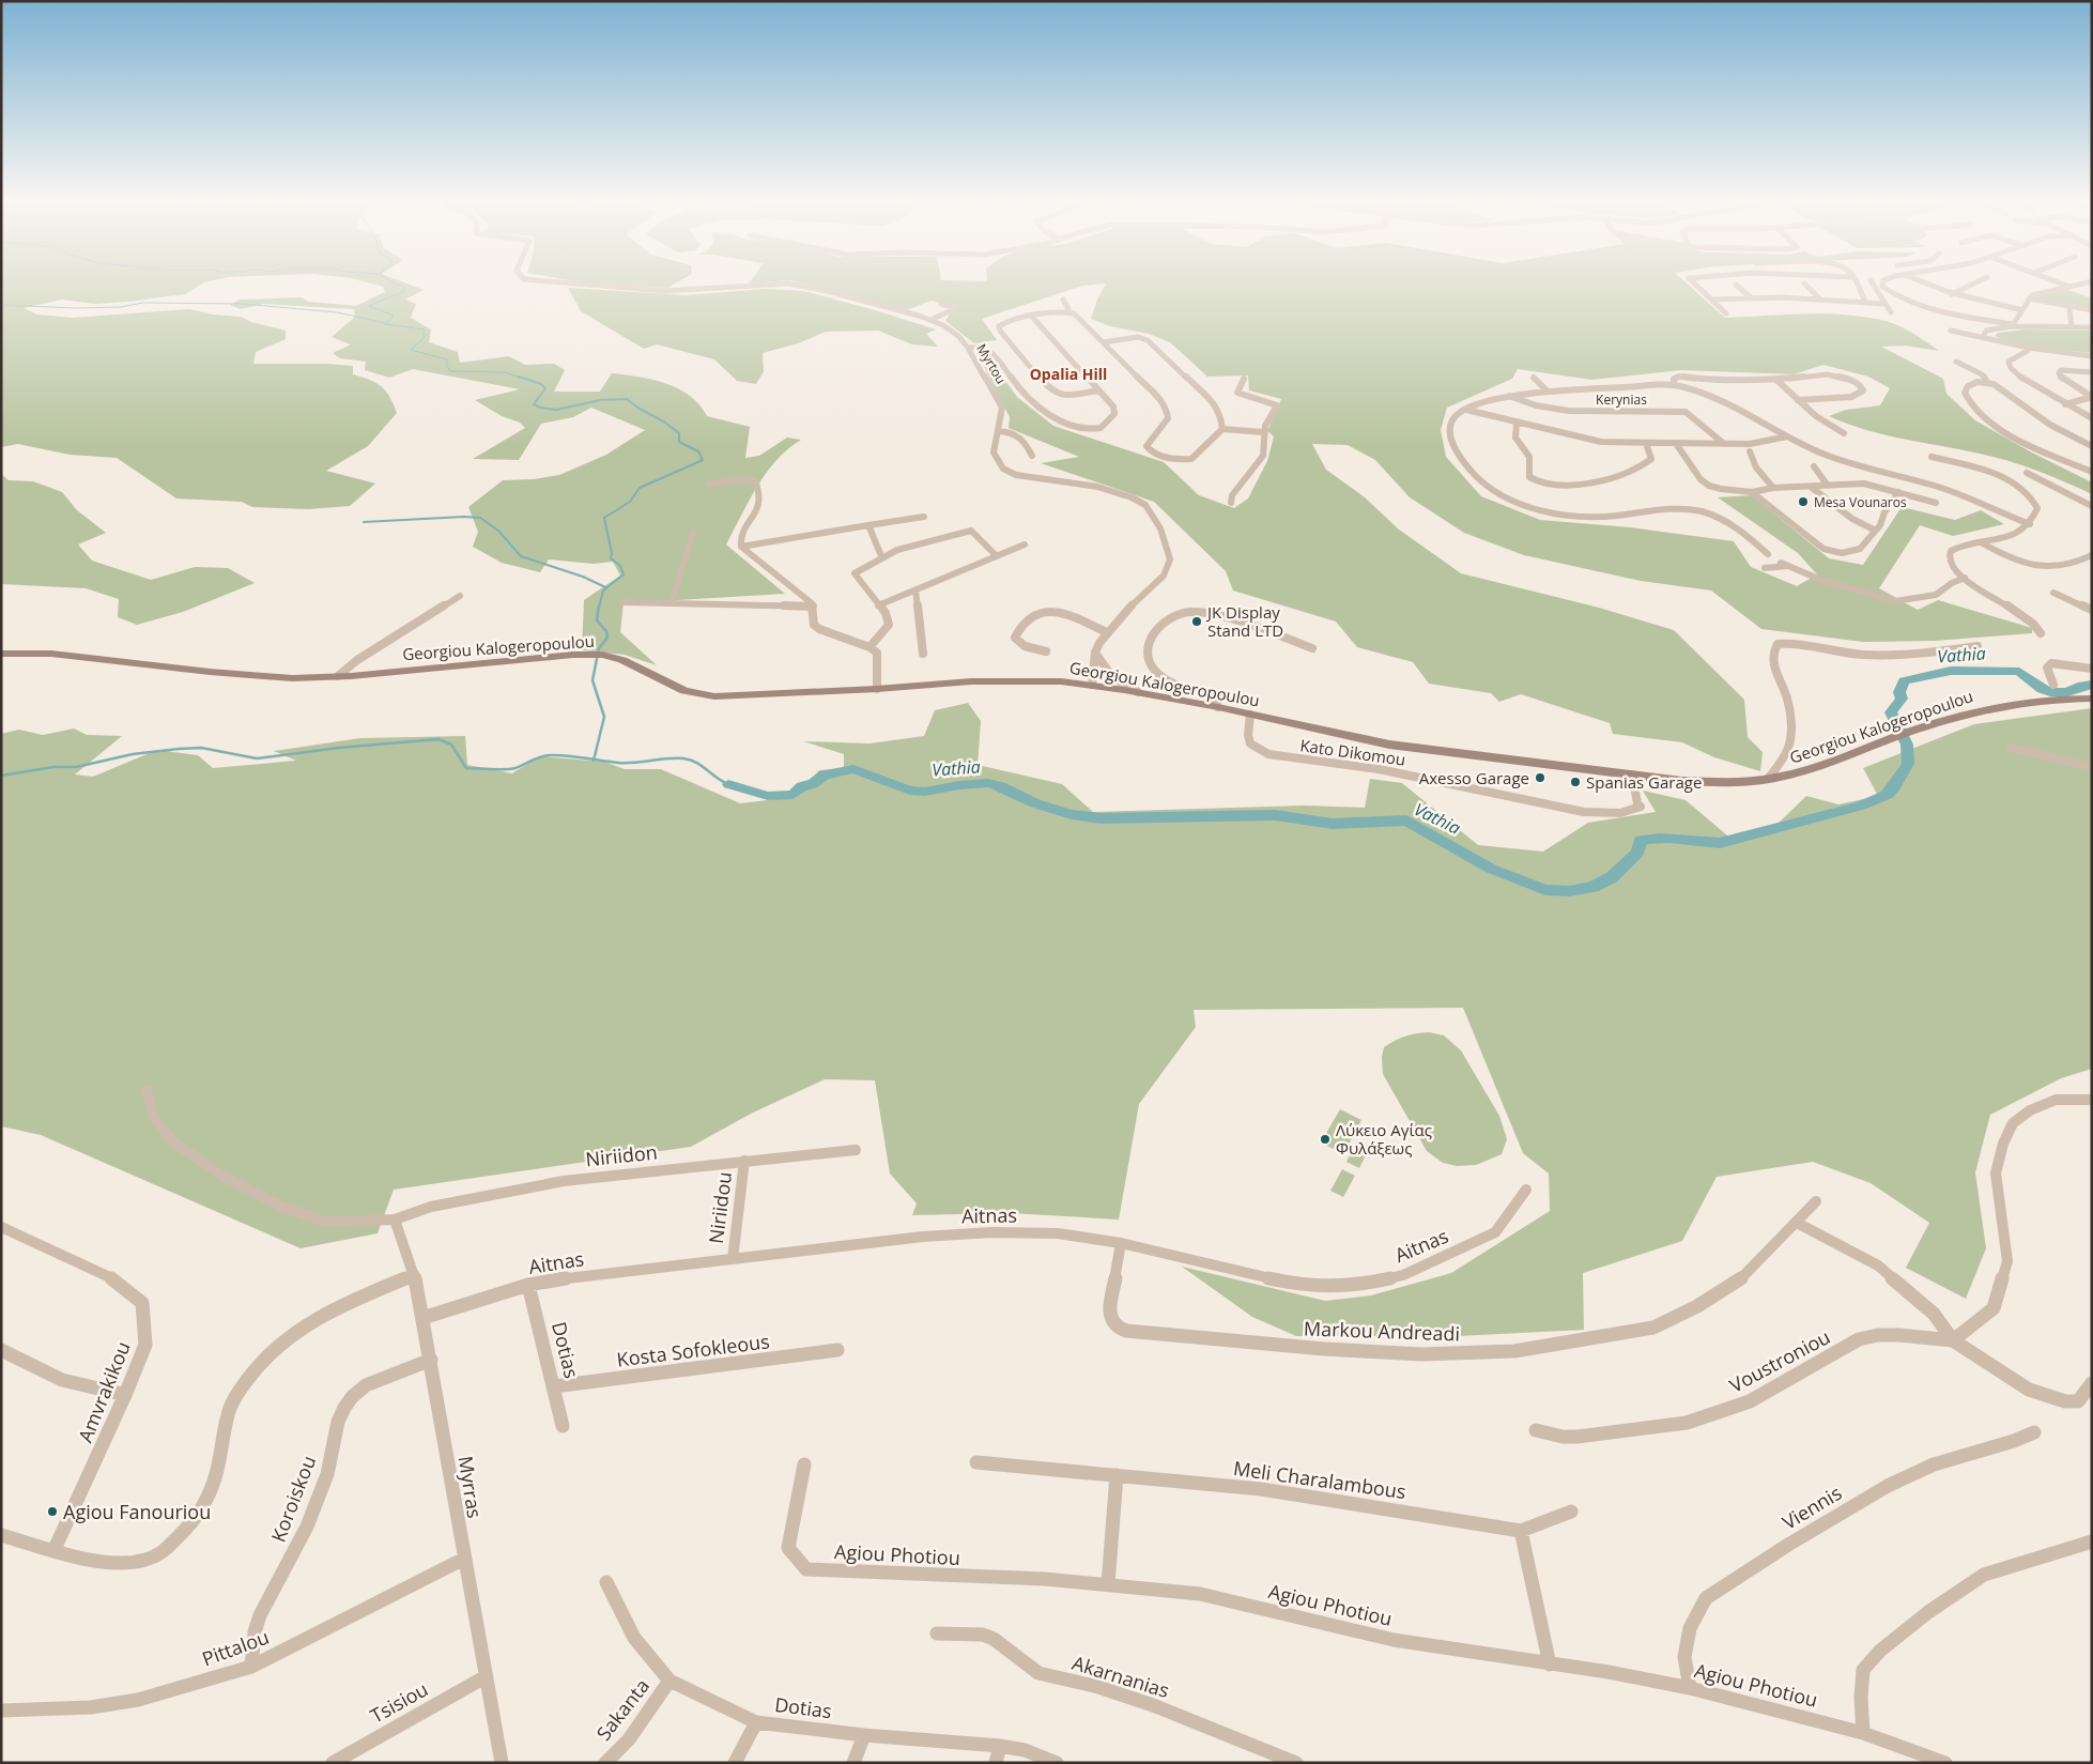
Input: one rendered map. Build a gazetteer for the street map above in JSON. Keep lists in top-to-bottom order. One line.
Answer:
{"streets":{"street":["Myrtou","Kerynias","Georgiou Kalogeropoulou","Kato Dikomou","Niriidon","Niriidou","Aitnas","Markou Andreadi","Dotias","Kosta Sofokleous","Voustroniou","Amvrakikou","Meli Charalambous","Myrras","Koroiskou","Viennis","Agiou Photiou","Pittalou","Akarnanias","Tsisiou","Sakanta"]},"crossings":[["Myrtou","Georgiou Kalogeropoulou"],["Georgiou Kalogeropoulou","Kato Dikomou"],["Niriidon","Niriidou"],["Niriidon","Myrras"],["Niriidou","Aitnas"],["Aitnas","Markou Andreadi"],["Aitnas","Dotias"],["Aitnas","Myrras"],["Dotias","Kosta Sofokleous"],["Dotias","Sakanta"],["Myrras","Koroiskou"],["Myrras","Pittalou"],["Myrras","Tsisiou"],["Koroiskou","Pittalou"],["Viennis","Agiou Photiou"]],"districts":["Opalia Hill"],"water":["Vathia"],"places":["Mesa Vounaros","JK Display Stand LTD","Axesso Garage","Spanias Garage","Λύκειο Αγίας Φυλάξεως","Agiou Fanouriou"]}
